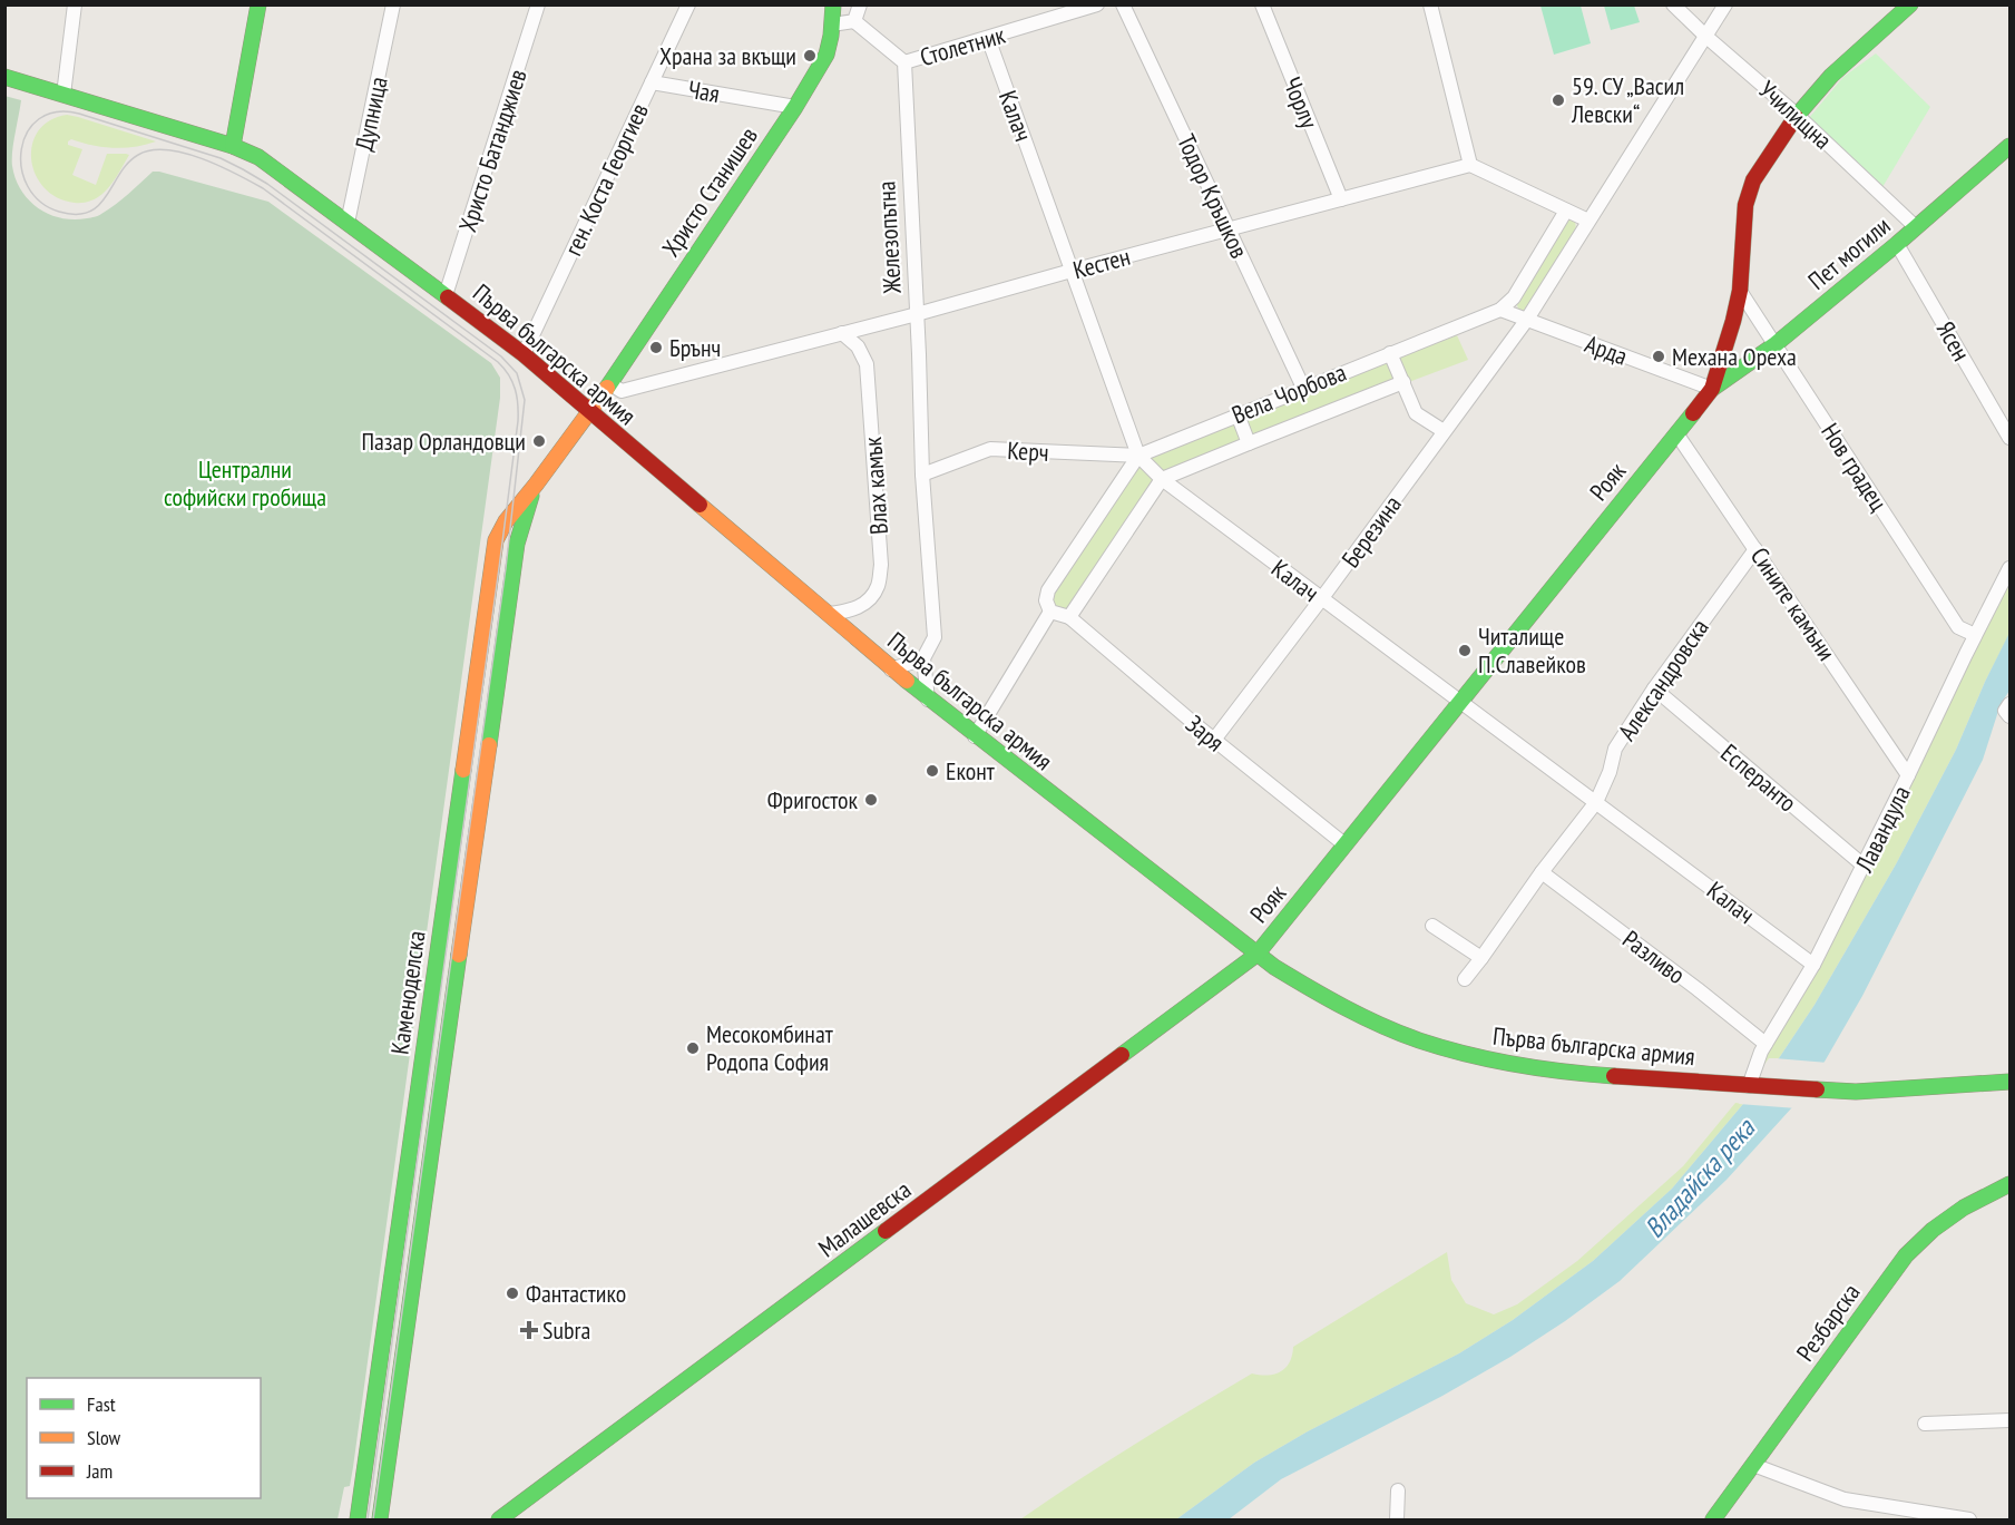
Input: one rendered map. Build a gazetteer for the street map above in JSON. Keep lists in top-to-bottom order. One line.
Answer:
{"streets":{"street":["Столетник","Чая","Чорлу","Дупница","Училищна","Калач","Христо Батанджиев","ген. Коста Георгиев","Христо Станишев","Тодор Кръшков","Железопътна","Пет могили","Кестен","Ясен","Арда","Първа българска армия","Вела Чорбова","Керч","Нов градец","Рояк","Влах камък","Березина","Сините камъни","Александровска","Заря","Есперанто","Лавандула","Разливо","Каменоделска","Малашевска","Резбарска"]},"crossings":[["Столетник","Калач"],["Столетник","Железопътна"],["Чая","ген. Коста Георгиев"],["Чая","Христо Станишев"],["Чорлу","Кестен"],["Дупница","Първа българска армия"],["Училищна","Пет могили"],["Училищна","Рояк"],["Калач","Кестен"],["Калач","Вела Чорбова"],["Калач","Керч"],["Калач","Рояк"],["Калач","Березина"],["Калач","Александровска"],["Калач","Лавандула"],["Христо Батанджиев","Първа българска армия"],["ген. Коста Георгиев","Първа българска армия"],["Христо Станишев","Кестен"],["Христо Станишев","Първа българска армия"],["Христо Станишев","Каменоделска"],["Тодор Кръшков","Кестен"],["Тодор Кръшков","Вела Чорбова"],["Железопътна","Кестен"],["Железопътна","Керч"],["Железопътна","Влах камък"],["Пет могили","Ясен"],["Пет могили","Арда"],["Пет могили","Нов градец"],["Пет могили","Рояк"],["Кестен","Влах камък"],["Арда","Вела Чорбова"],["Арда","Рояк"],["Арда","Березина"],["Първа българска армия","Рояк"],["Първа българска армия","Влах камък"],["Първа българска армия","Лавандула"],["Първа българска армия","Каменоделска"],["Първа българска армия","Малашевска"],["Вела Чорбова","Керч"],["Керч","Влах камък"],["Нов градец","Рояк"],["Нов градец","Лавандула"],["Рояк","Сините камъни"],["Рояк","Заря"],["Рояк","Малашевска"],["Березина","Заря"],["Сините камъни","Александровска"],["Сините камъни","Лавандула"],["Александровска","Есперанто"],["Александровска","Разливо"],["Есперанто","Лавандула"],["Лавандула","Разливо"]],"water":["Владайска река"],"parks":["Централни софийски гробища"],"places":{"other":["Храна за вкъщи","59. СУ „Васил Левски“","Брънч","Механа Ореха","Пазар Орландовци","Читалище П.Славейков","Еконт","Фригосток","Месокомбинат Родопа София","Фантастико"],"health":["Subra"]},"legend":["Fast","Slow","Jam"]}
